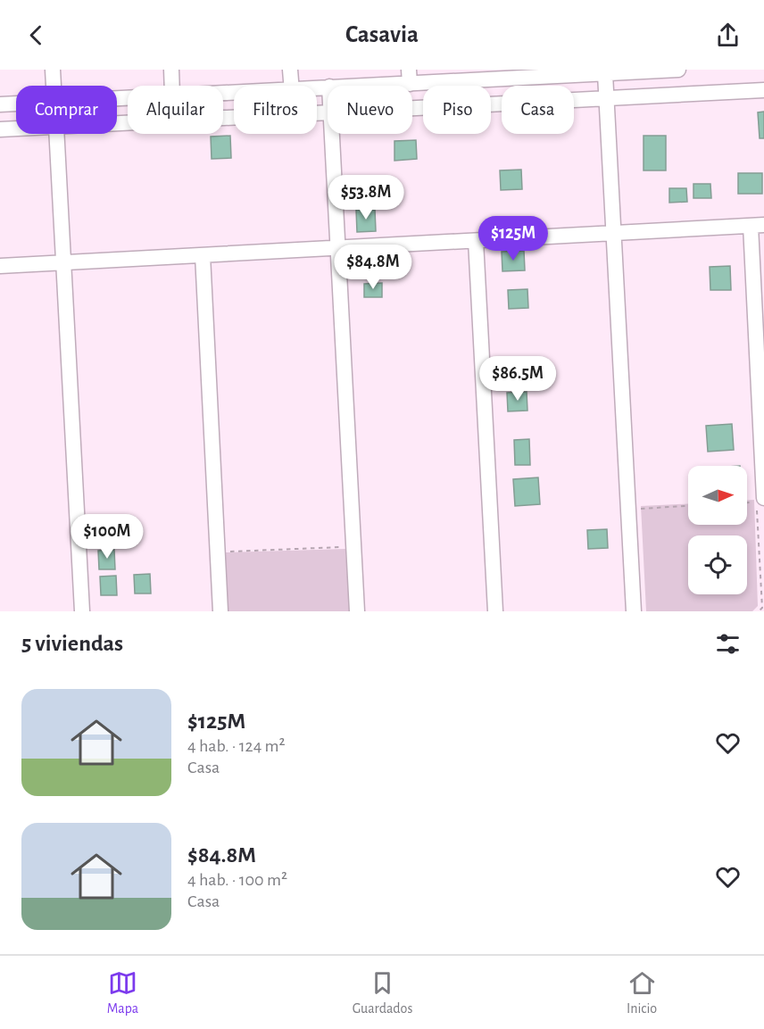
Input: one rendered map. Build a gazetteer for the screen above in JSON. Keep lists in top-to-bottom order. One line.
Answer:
{"north":"right","page":{"header":"Casavia","chip":["Comprar","Alquilar","Filtros","Nuevo","Piso","Casa"],"price":["$53.8M","$125M","$84.8M","$86.5M","$100M"],"heading":"5 viviendas","list":[{"name":"$125M","note":"4 hab. · 124 m² · Casa"},{"name":"$84.8M","note":"4 hab. · 100 m² · Casa"}],"tabs":["Mapa","Guardados","Inicio"]}}
